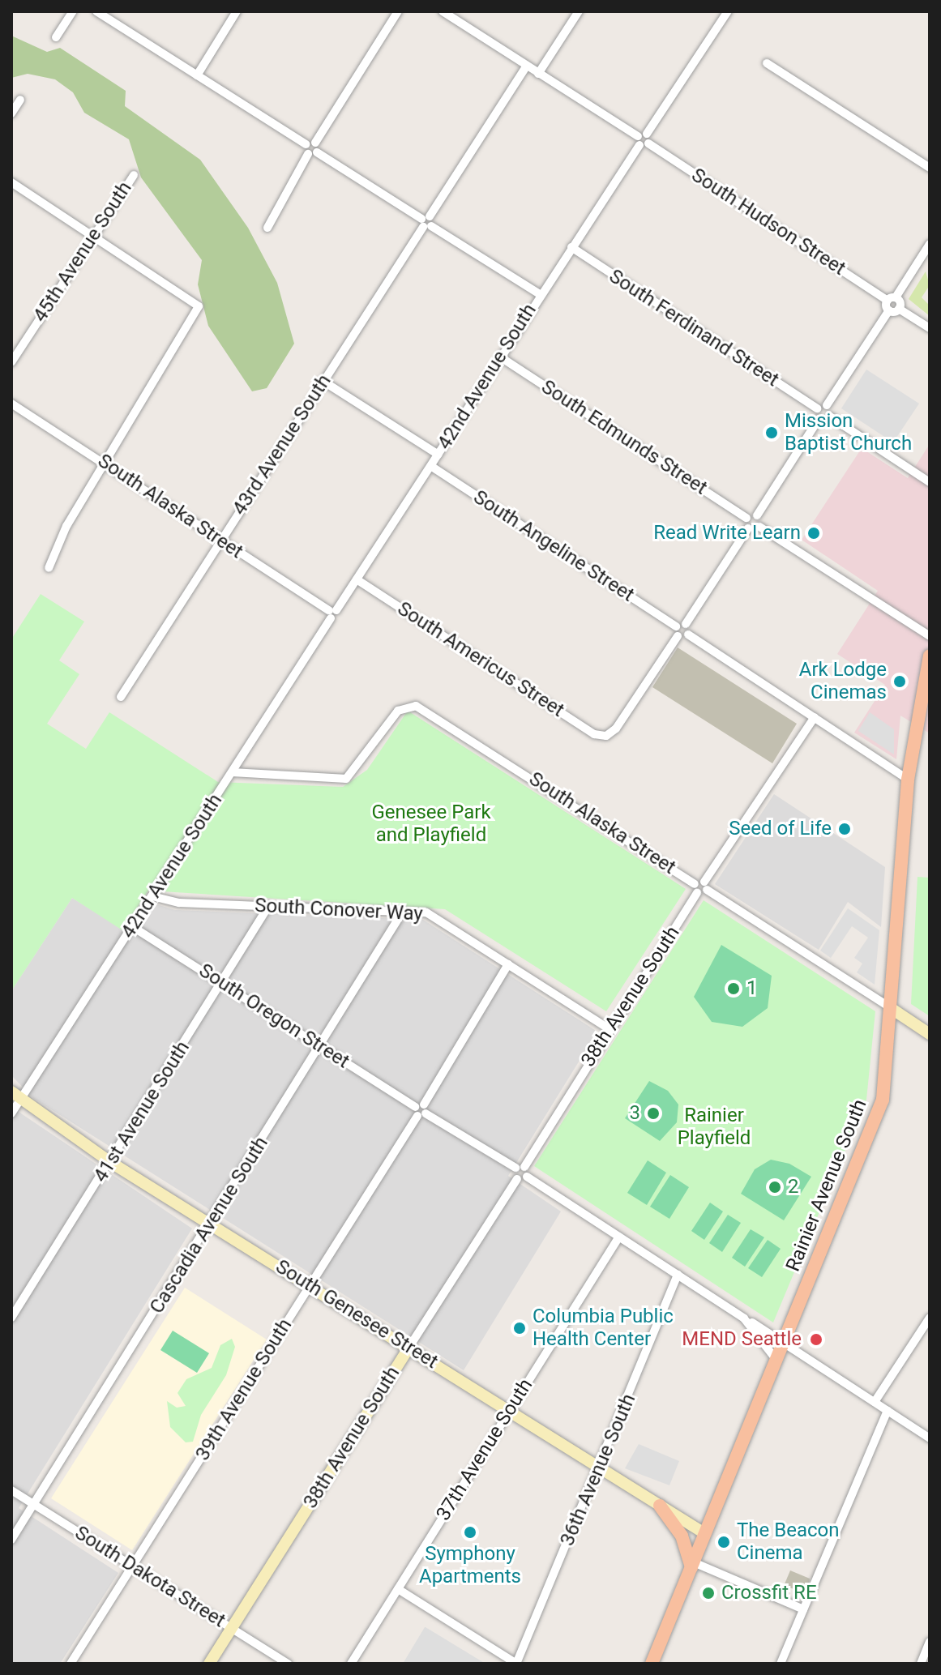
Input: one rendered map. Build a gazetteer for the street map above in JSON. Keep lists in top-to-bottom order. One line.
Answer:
{"streets":{"main road":["Rainier Avenue South"],"street":["South Hudson Street","45th Avenue South","South Ferdinand Street","42nd Avenue South","South Edmunds Street","43rd Avenue South","South Alaska Street","South Angeline Street","South Americus Street","South Conover Way","38th Avenue South","South Oregon Street","41st Avenue South","Cascadia Avenue South","South Genesee Street","39th Avenue South","37th Avenue South","36th Avenue South","South Dakota Street"]},"crossings":[["South Hudson Street","42nd Avenue South"],["South Hudson Street","43rd Avenue South"],["South Ferdinand Street","42nd Avenue South"],["42nd Avenue South","South Edmunds Street"],["42nd Avenue South","South Alaska Street"],["42nd Avenue South","South Angeline Street"],["42nd Avenue South","South Americus Street"],["42nd Avenue South","South Conover Way"],["42nd Avenue South","South Oregon Street"],["42nd Avenue South","South Genesee Street"],["43rd Avenue South","South Alaska Street"],["South Alaska Street","38th Avenue South"],["South Alaska Street","Rainier Avenue South"],["South Angeline Street","South Americus Street"],["South Conover Way","38th Avenue South"],["South Conover Way","41st Avenue South"],["South Conover Way","Cascadia Avenue South"],["South Conover Way","39th Avenue South"],["38th Avenue South","South Oregon Street"],["38th Avenue South","South Genesee Street"],["38th Avenue South","South Dakota Street"],["South Oregon Street","41st Avenue South"],["South Oregon Street","Cascadia Avenue South"],["South Oregon Street","39th Avenue South"],["41st Avenue South","South Genesee Street"],["Rainier Avenue South","South Genesee Street"],["Cascadia Avenue South","South Genesee Street"],["Cascadia Avenue South","South Dakota Street"],["South Genesee Street","39th Avenue South"],["South Genesee Street","37th Avenue South"],["South Genesee Street","36th Avenue South"],["39th Avenue South","South Dakota Street"]],"parks":["Genesee Park and Playfield","Rainier Playfield"],"places":["Mission Baptist Church","Read Write Learn","Ark Lodge Cinemas","Seed of Life","1","3","2","Columbia Public Health Center","MEND Seattle","Symphony Apartments","The Beacon Cinema","Crossfit RE"]}
